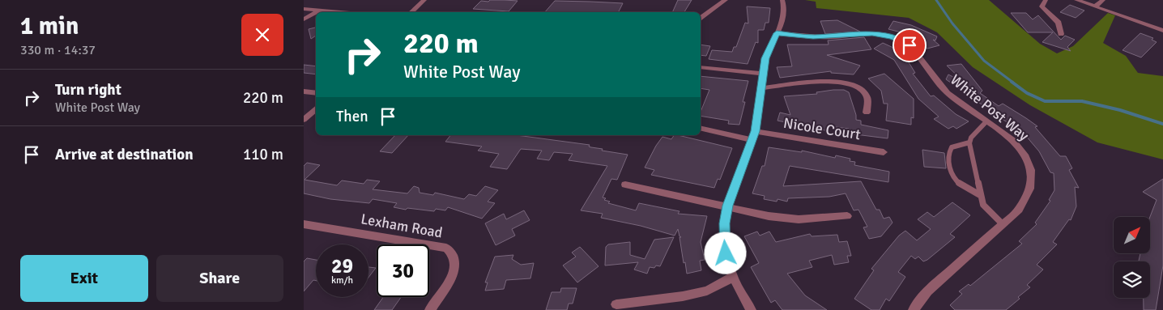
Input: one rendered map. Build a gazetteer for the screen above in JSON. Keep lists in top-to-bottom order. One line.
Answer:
{"streets":{"street":["White Post Way","Nicole Court","Lexham Road"]},"north":"top right","page":{"heading":["1 min","330 m · 14:37"],"turn":["220 m","White Post Way"],"list":[{"name":"Turn right","note":"White Post Way","value":"220 m"},{"name":"Arrive at destination","value":"110 m"}],"then":"Then","speed":"29 km/h","limit":"30","buttons":["Exit","Share"]}}
